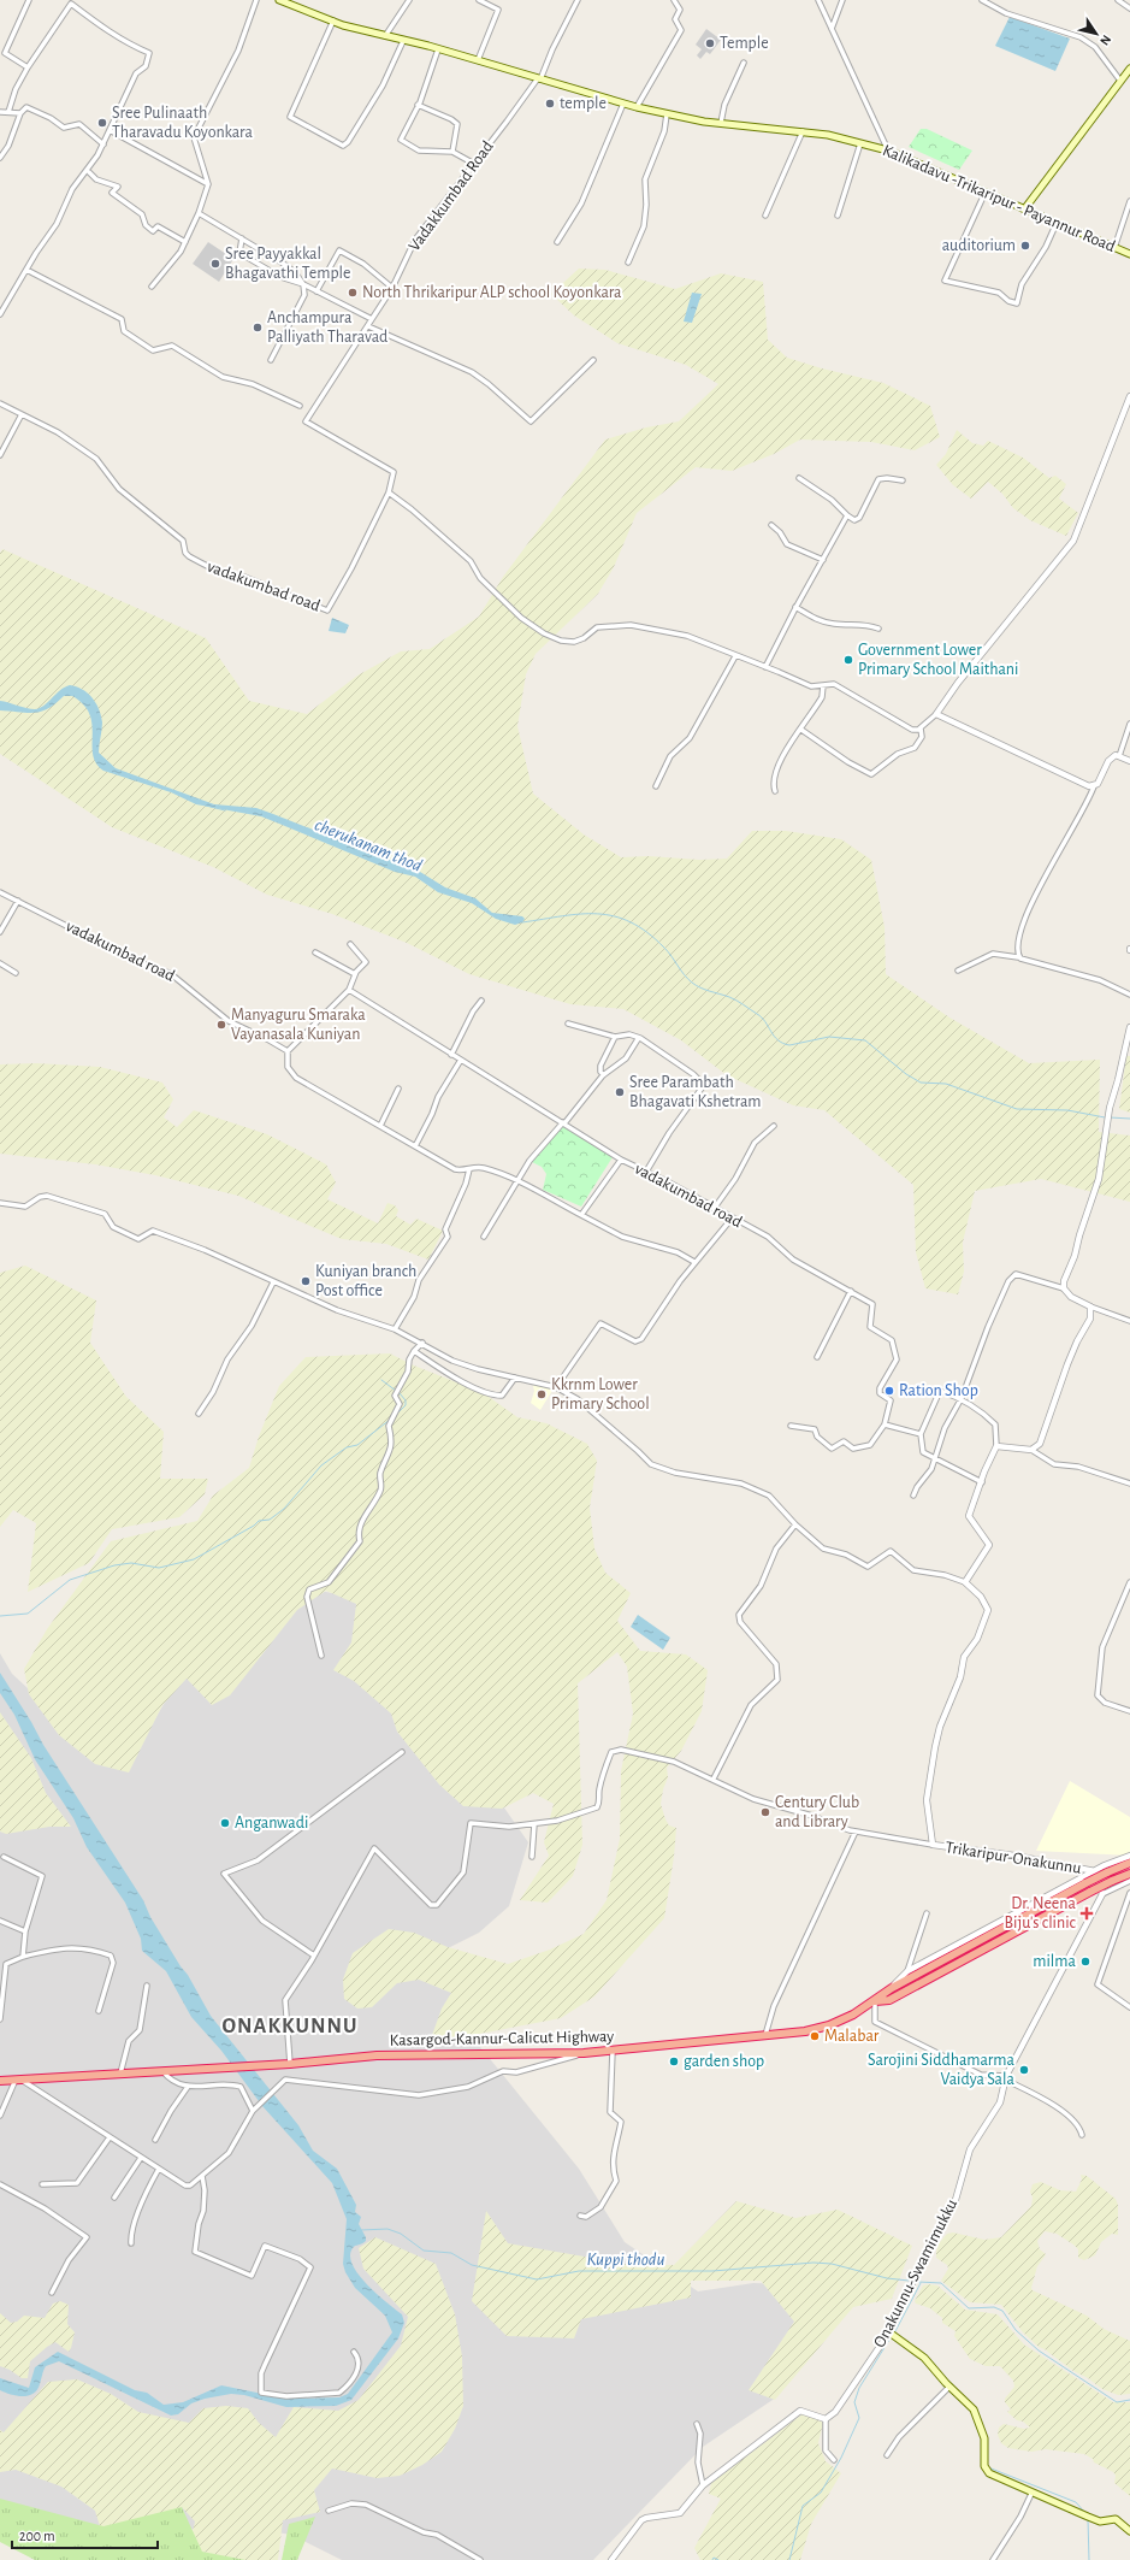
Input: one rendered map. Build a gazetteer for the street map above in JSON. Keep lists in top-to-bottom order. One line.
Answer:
{"streets":{"highway":["Kasargod-Kannur-Calicut Highway"],"main road":["Kalikadavu -Trikaripur - Payannur Road"],"street":["Vadakkumbad Road","vadakumbad road","Trikaripur-Onakunnu","Onakunnu-Swamimukku"]},"crossings":[["Vadakkumbad Road","Kalikadavu -Trikaripur - Payannur Road"],["Vadakkumbad Road","vadakumbad road"]],"districts":["ONAKKUNNU"],"water":["cherukanam thod","Kuppi thodu"],"places":{"other":["Temple","temple","Sree Pulinaath Tharavadu Koyonkara","auditorium","Sree Payyakkal Bhagavathi Temple","North Thrikaripur ALP school Koyonkara","Anchampura Palliyath Tharavad","Government Lower Primary School Maithani","Manyaguru Smaraka Vayanasala Kuniyan","Sree Parambath Bhagavati Kshetram","Kuniyan branch Post office","Ration Shop","Kkrnm Lower Primary School","Century Club and Library","Anganwadi","milma","Malabar","garden shop","Sarojini Siddhamarma Vaidya Sala"],"health":["Dr. Neena Biju's clinic"]},"scale_bar":"200 m","north":"bottom right"}
